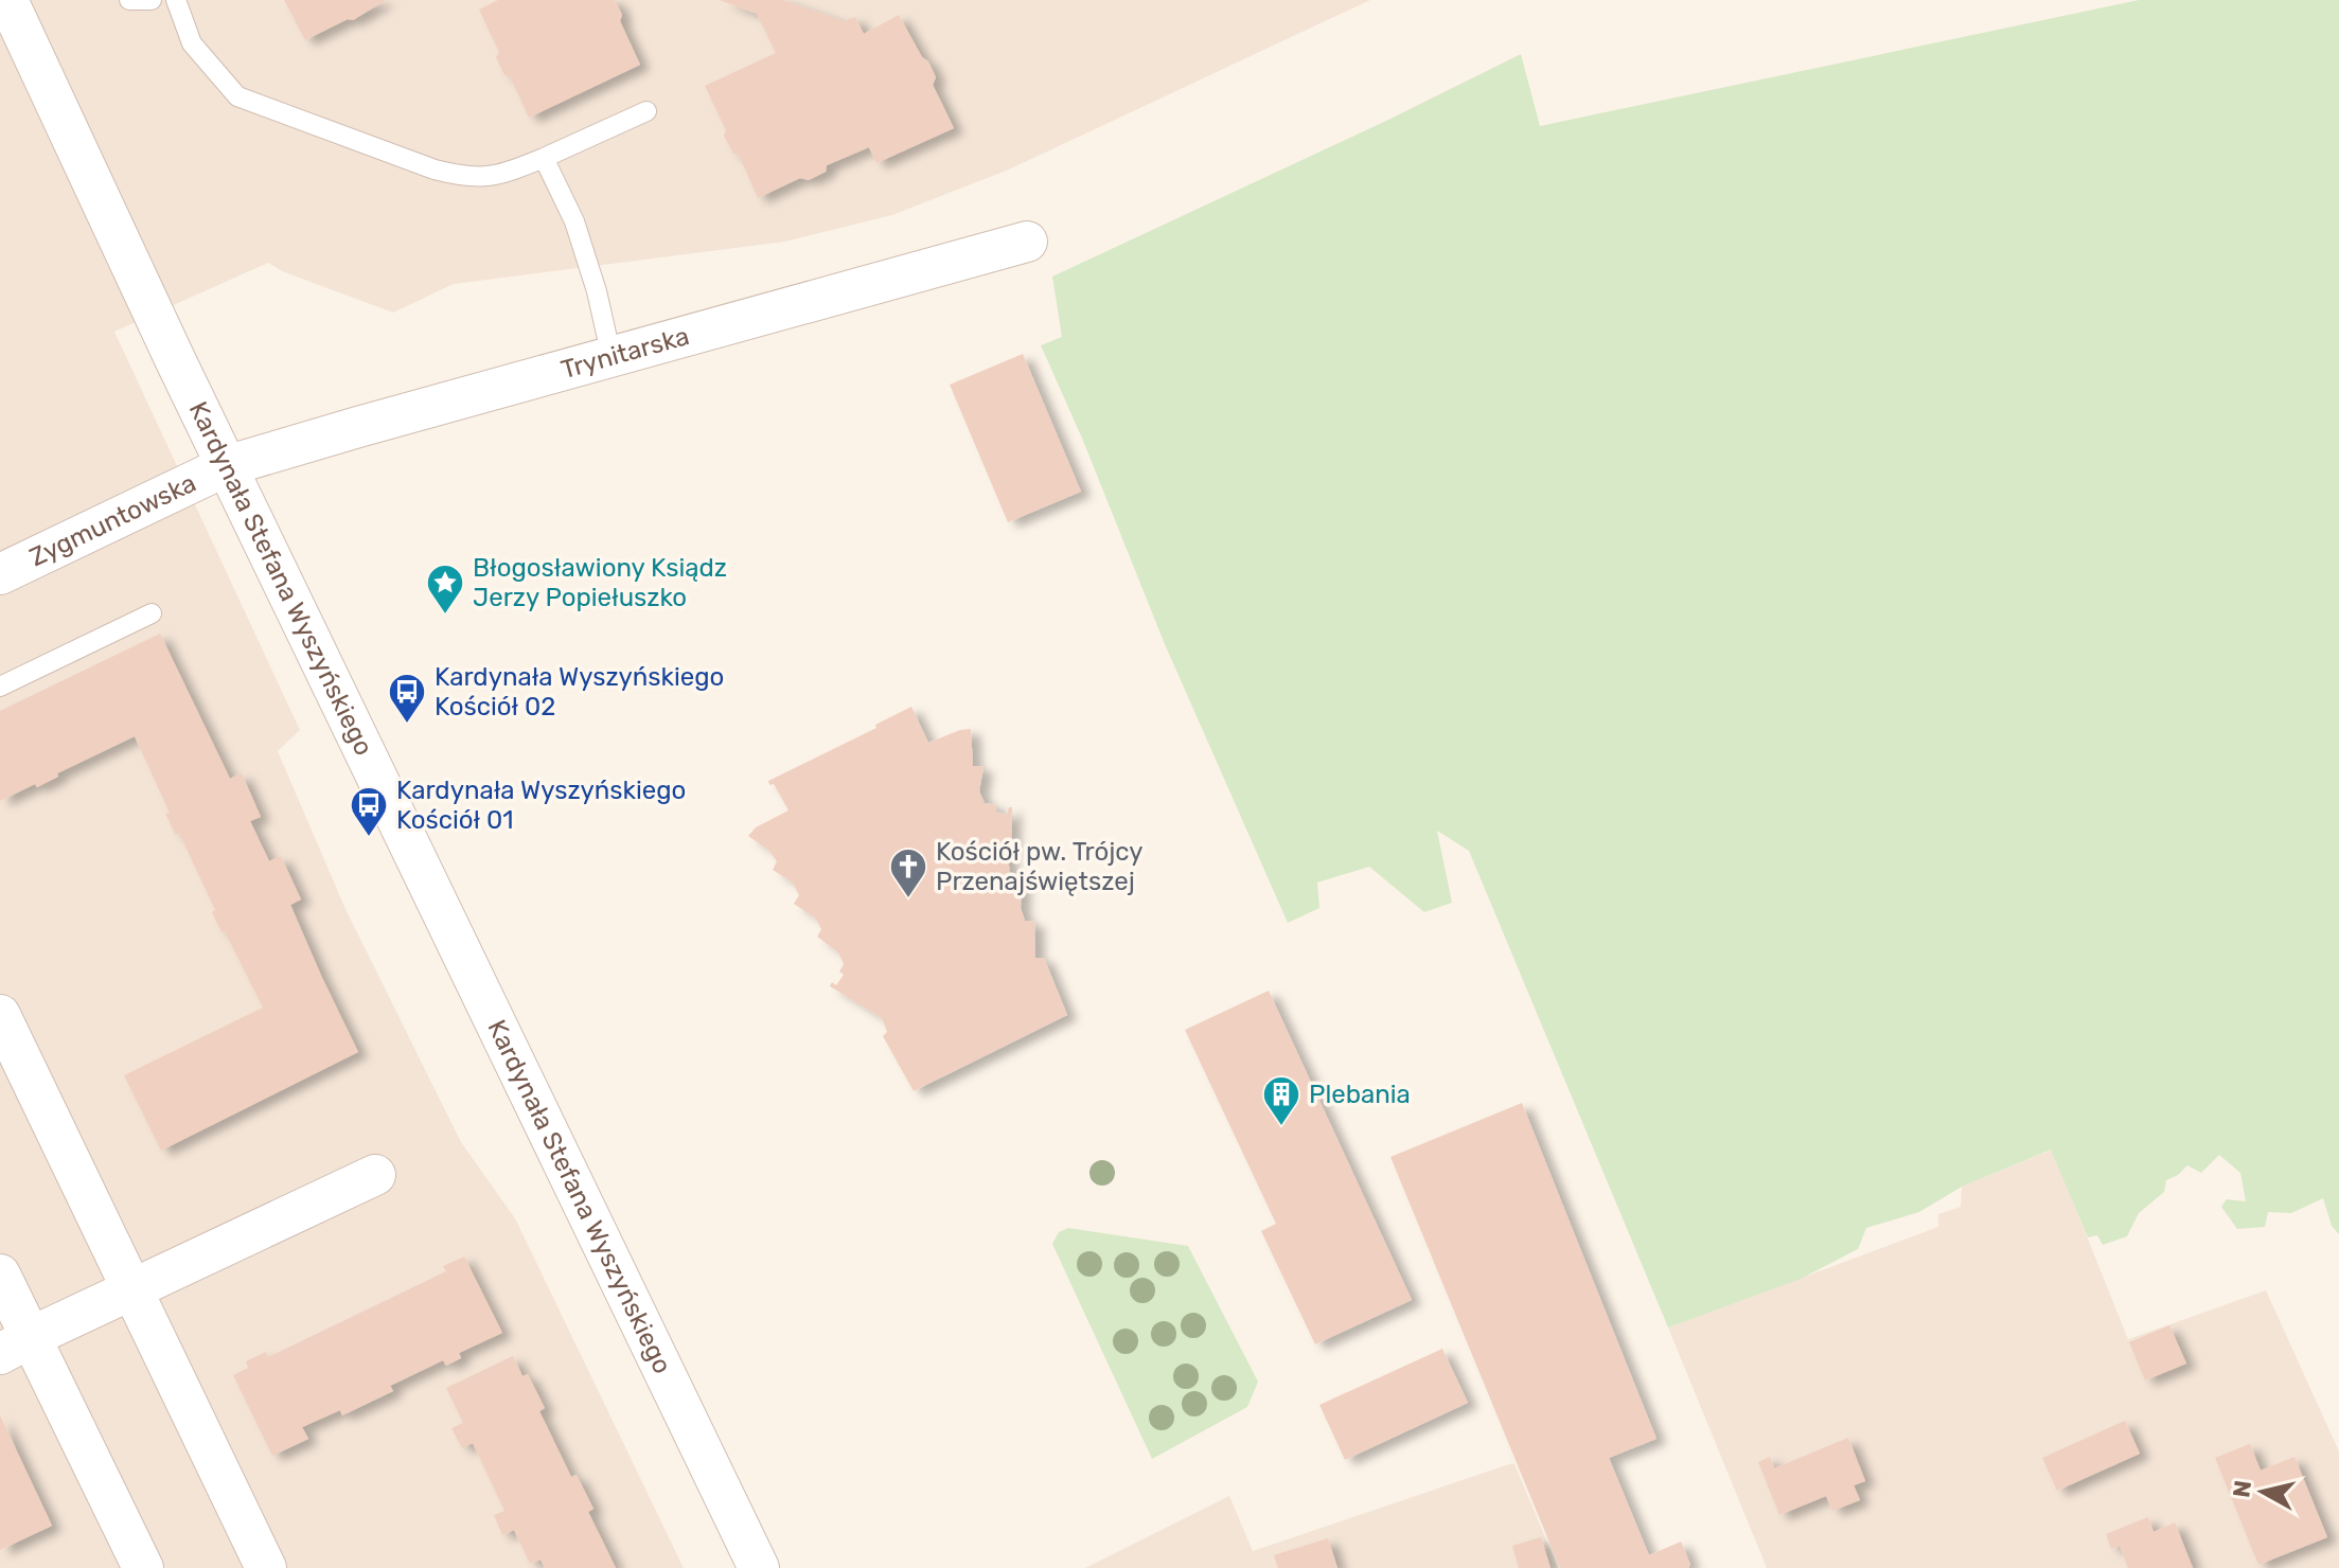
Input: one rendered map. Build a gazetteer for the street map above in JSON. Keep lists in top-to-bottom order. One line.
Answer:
{"streets":{"street":["Trynitarska","Zygmuntowska","Kardynała Stefana Wyszyńskiego"]},"crossings":[["Trynitarska","Zygmuntowska"],["Trynitarska","Kardynała Stefana Wyszyńskiego"],["Zygmuntowska","Kardynała Stefana Wyszyńskiego"]],"places":{"place":["Błogosławiony Ksiądz Jerzy Popiełuszko"],"bus stop":["Kardynała Wyszyńskiego Kościół 02","Kardynała Wyszyńskiego Kościół 01"],"church":["Kościół pw. Trójcy Przenajświętszej"],"building":["Plebania"]},"north":"left"}
